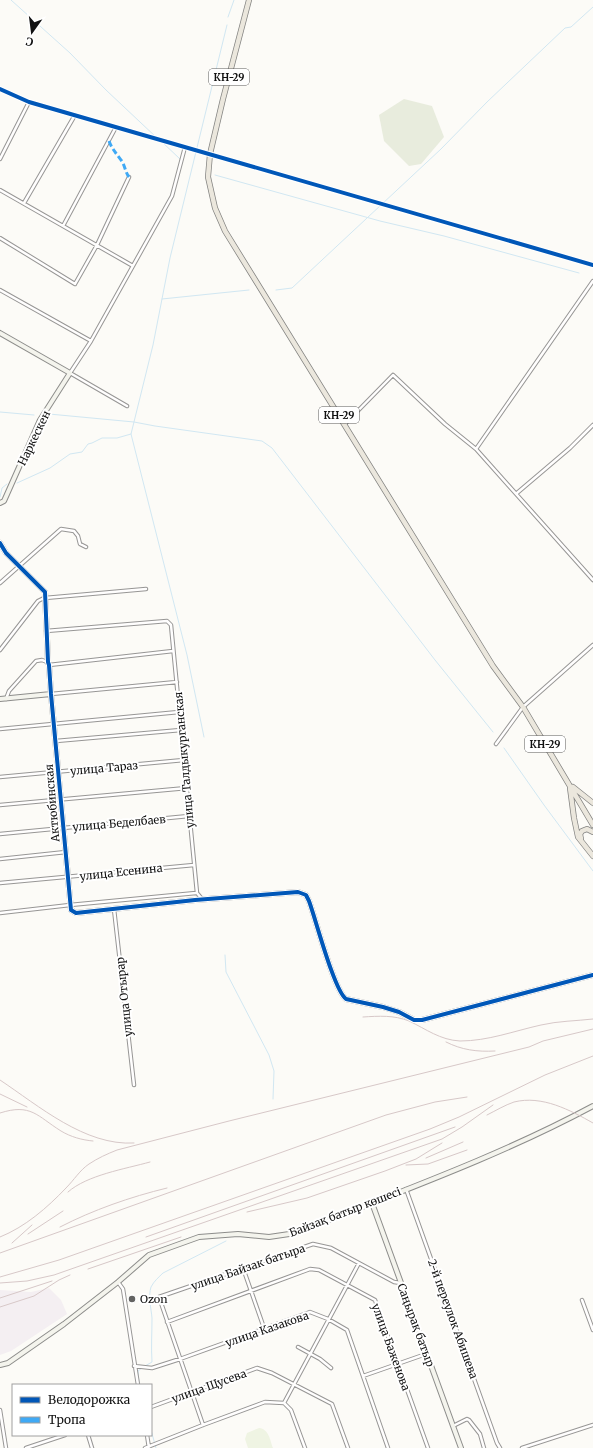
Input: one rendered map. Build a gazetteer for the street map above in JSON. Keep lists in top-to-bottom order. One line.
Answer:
{"streets":{"main road":["КН-29"],"street":["Наркескен","улица Талдыкурганская","улица Тараз","Актюбинская","улица Беделбаев","улица Есенина","улица Отырар","Байзақ батыр көшесі","улица Байзак батыра","2-й переулок Абишева","Саңырақ батыр","улица Казакова","улица Баженова","улица Щусева"]},"crossings":[["улица Талдыкурганская","улица Тараз"],["улица Талдыкурганская","Актюбинская"],["улица Талдыкурганская","улица Беделбаев"],["улица Талдыкурганская","улица Есенина"],["улица Тараз","Актюбинская"],["Актюбинская","улица Беделбаев"],["Актюбинская","улица Есенина"],["Актюбинская","улица Отырар"],["Байзақ батыр көшесі","2-й переулок Абишева"],["Байзақ батыр көшесі","Саңырақ батыр"],["улица Байзак батыра","Саңырақ батыр"],["улица Байзак батыра","улица Баженова"]],"places":["Ozon"],"legend":["Велодорожка","Тропа"],"north":"bottom"}
